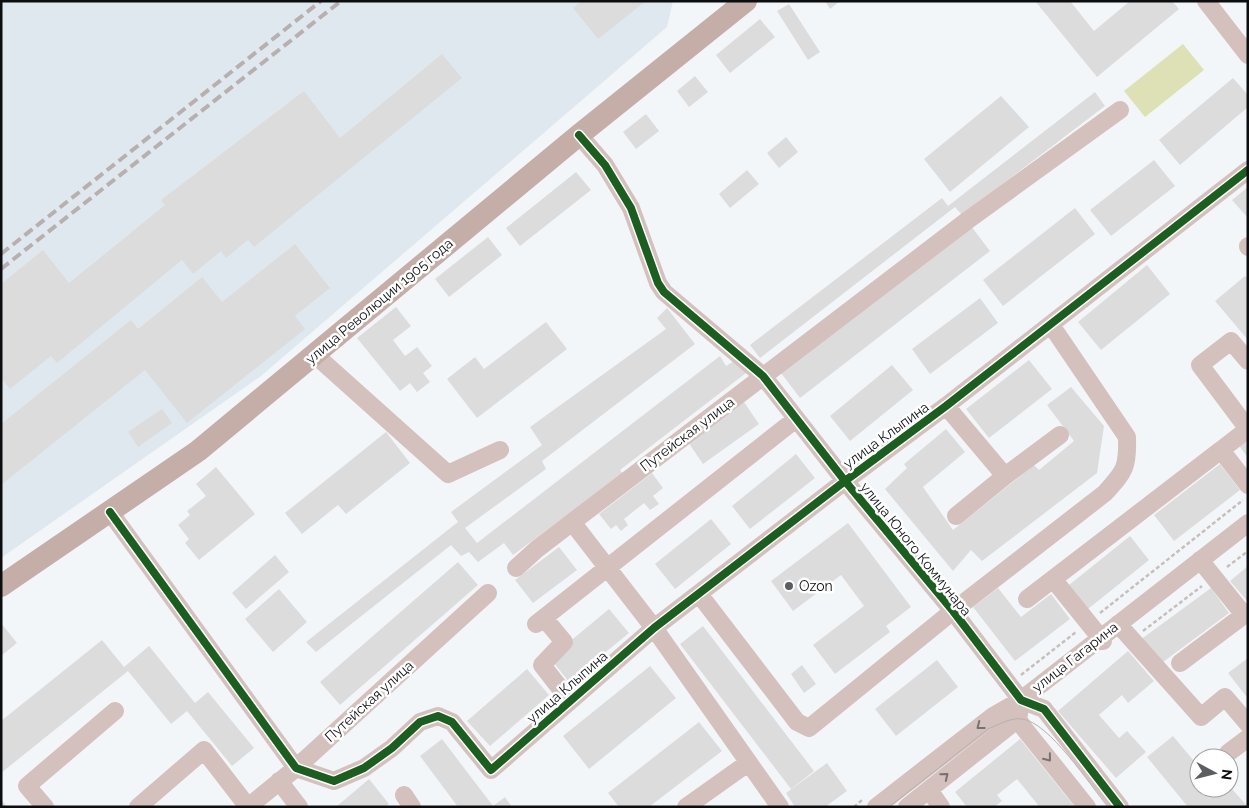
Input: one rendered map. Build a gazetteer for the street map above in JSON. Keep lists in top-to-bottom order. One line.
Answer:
{"streets":{"main road":["улица Революции 1905 года"],"street":["Путейская улица","улица Клыпина","улица Юного Коммунара","улица Гагарина"]},"crossings":[["улица Революции 1905 года","улица Юного Коммунара"],["Путейская улица","улица Клыпина"],["Путейская улица","улица Юного Коммунара"],["улица Клыпина","улица Юного Коммунара"],["улица Юного Коммунара","улица Гагарина"]],"places":["Ozon"],"north":"right"}
